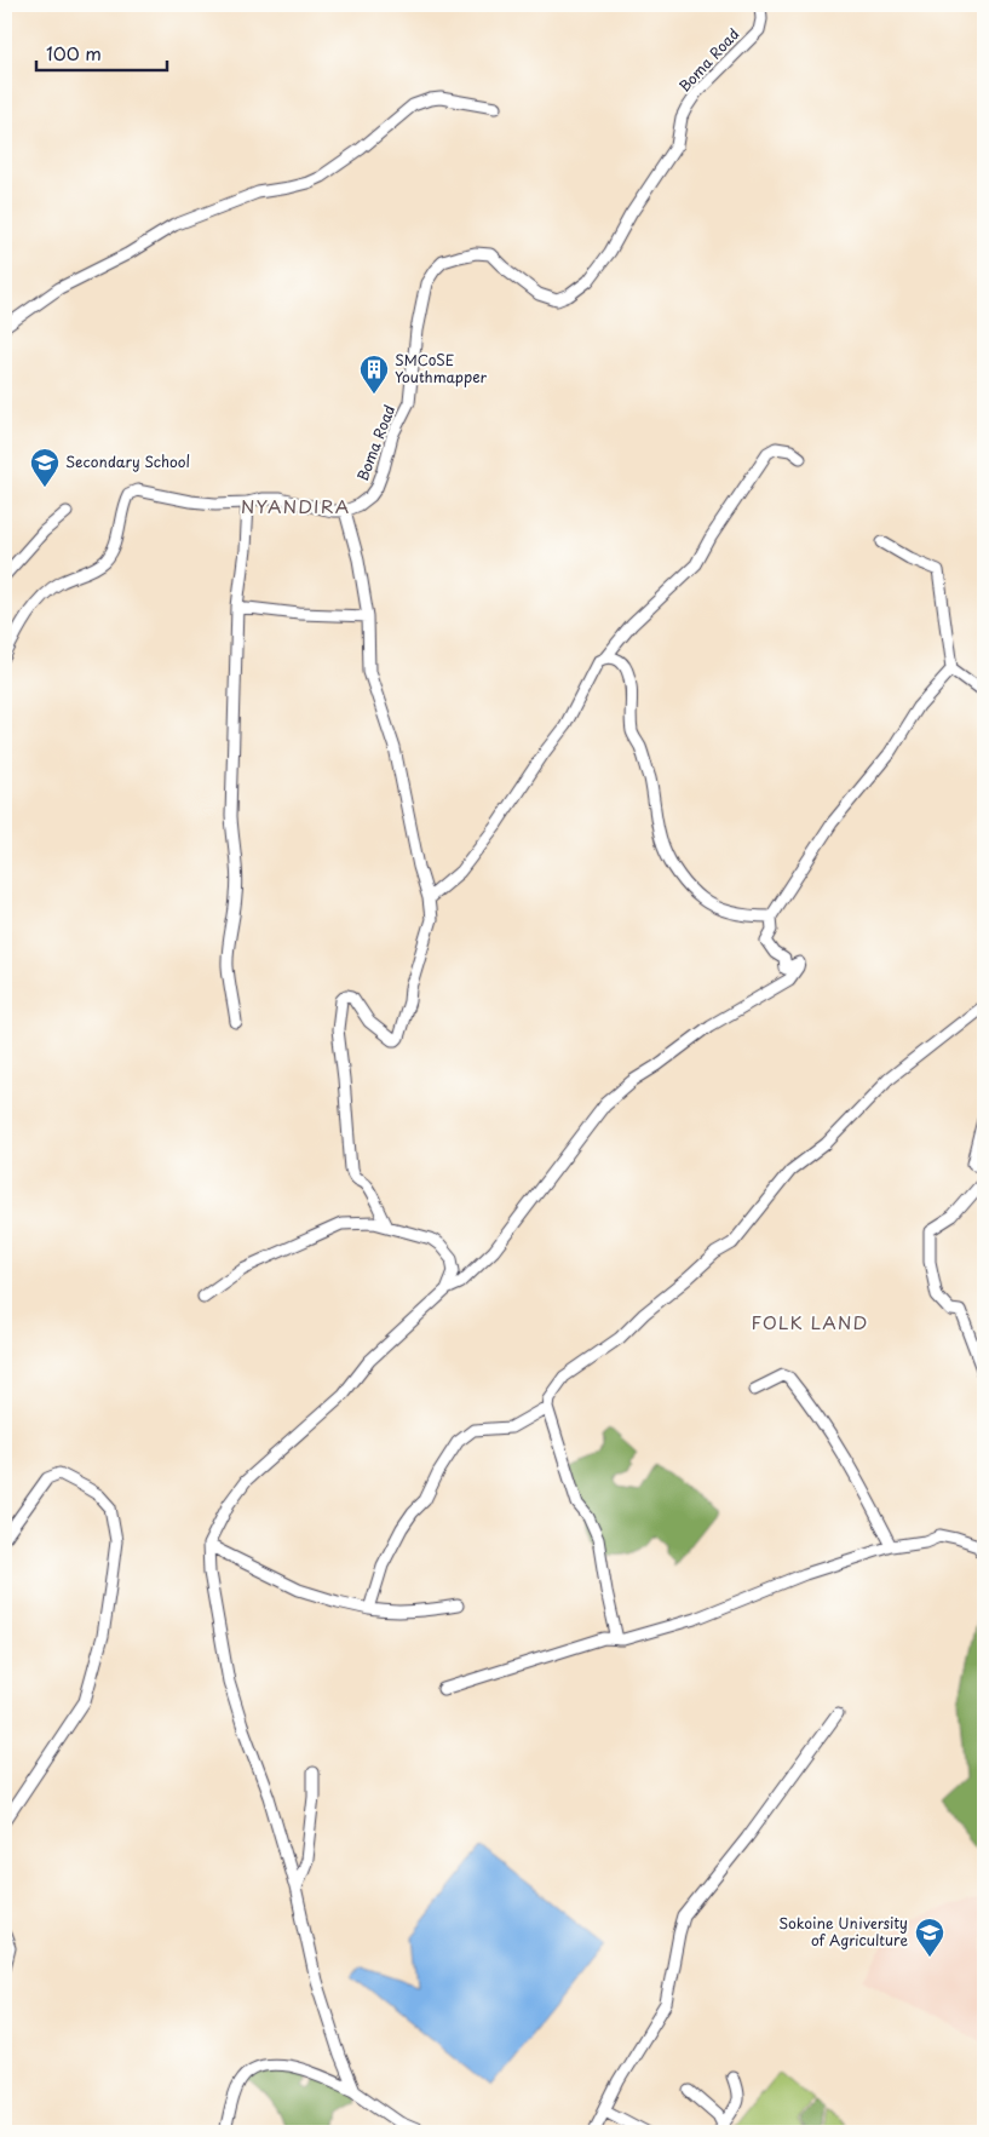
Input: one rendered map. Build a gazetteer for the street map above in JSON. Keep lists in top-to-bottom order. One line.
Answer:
{"streets":{"street":["Boma Road"]},"districts":["NYANDIRA","FOLK LAND"],"places":{"building":["SMCoSE Youthmapper"],"school or university":["Secondary School","Sokoine University of Agriculture"]},"scale_bar":"100 m"}
